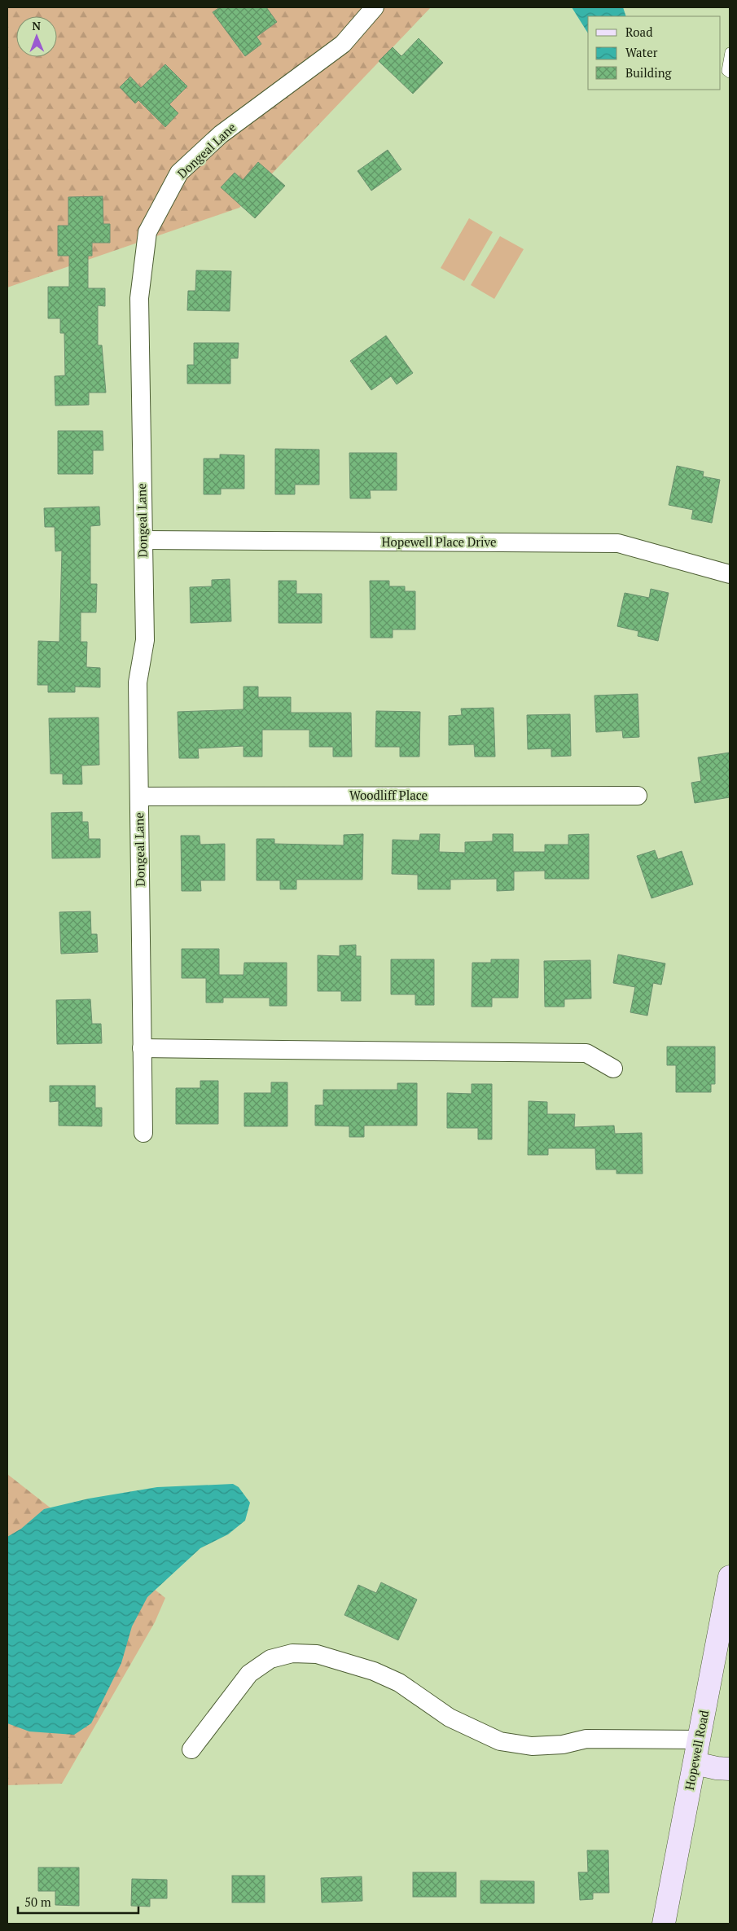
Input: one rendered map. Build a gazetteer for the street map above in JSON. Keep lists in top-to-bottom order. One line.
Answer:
{"streets":{"street":["Dongeal Lane","Hopewell Place Drive","Woodliff Place","Hopewell Road"]},"crossings":[["Dongeal Lane","Hopewell Place Drive"],["Dongeal Lane","Woodliff Place"]],"legend":["Road","Water","Building"],"scale_bar":"50 m","north":"top"}
